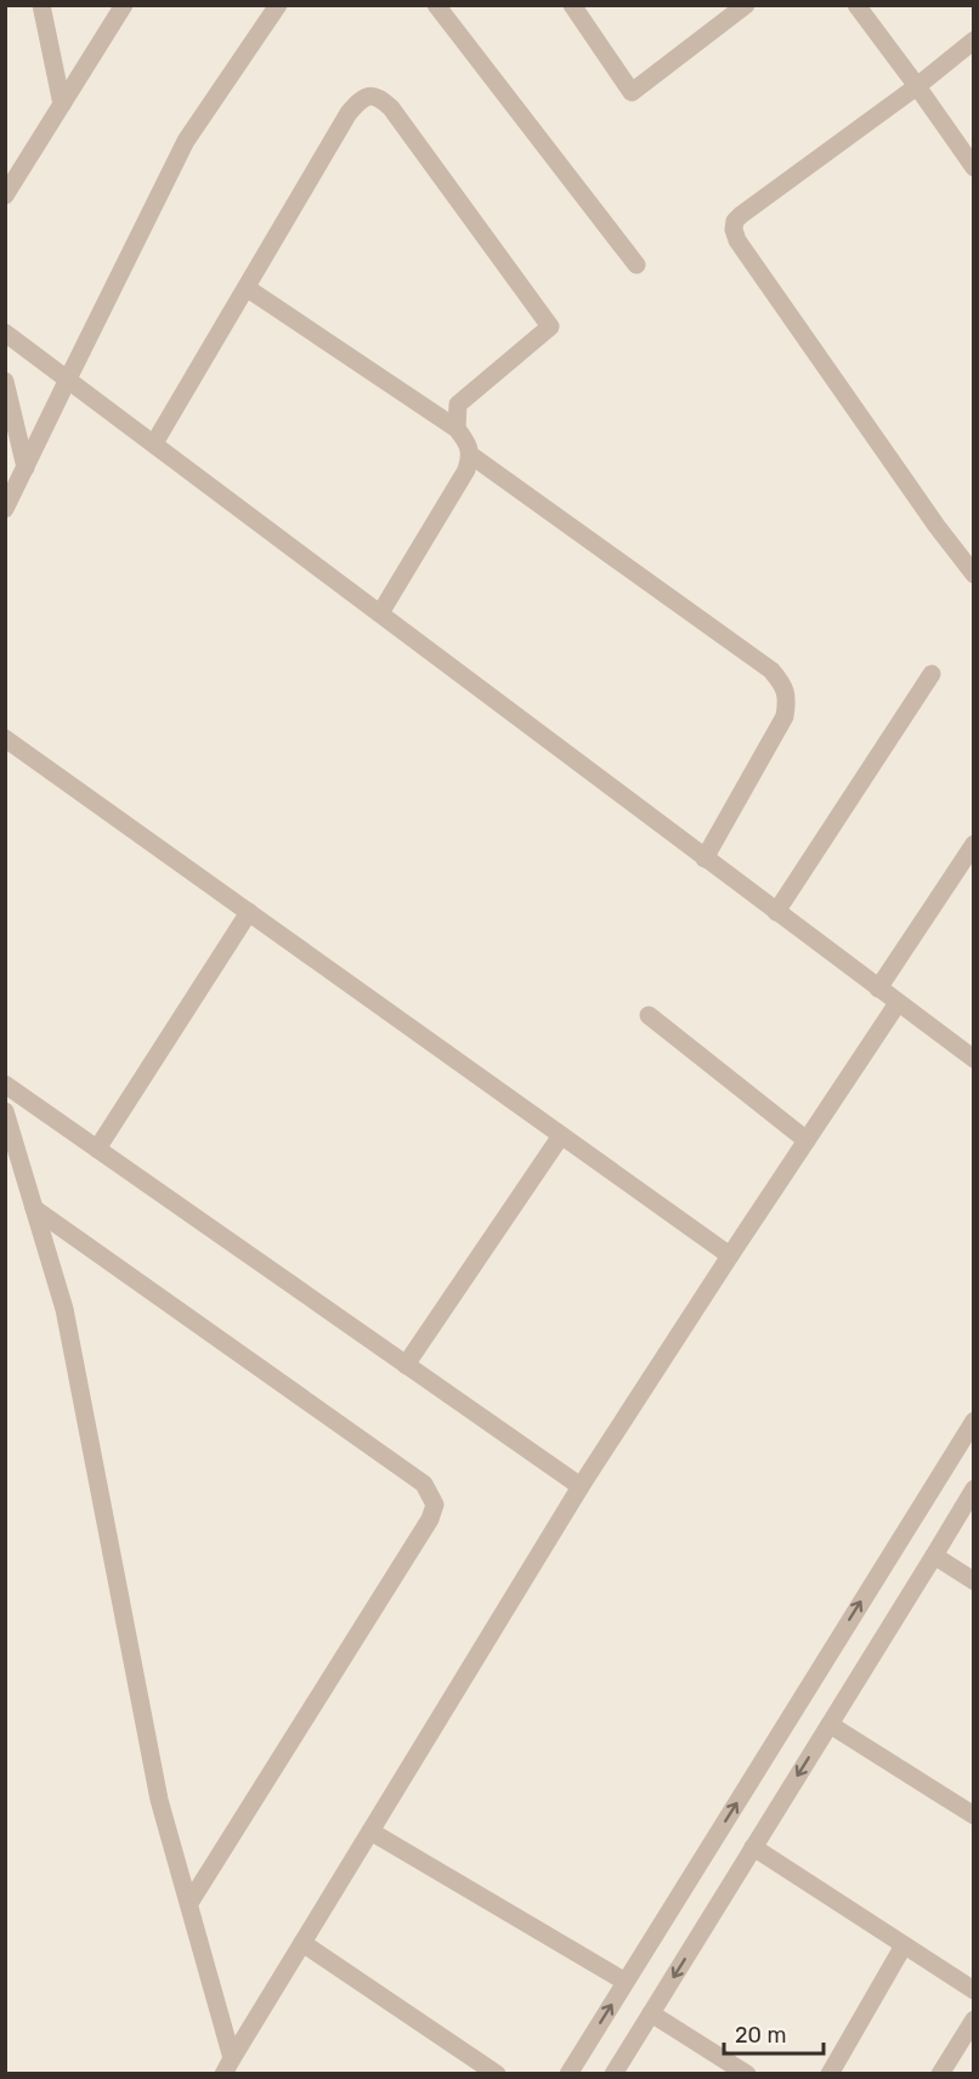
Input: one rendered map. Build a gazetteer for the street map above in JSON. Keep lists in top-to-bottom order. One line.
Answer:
{"scale_bar":"20 m"}
